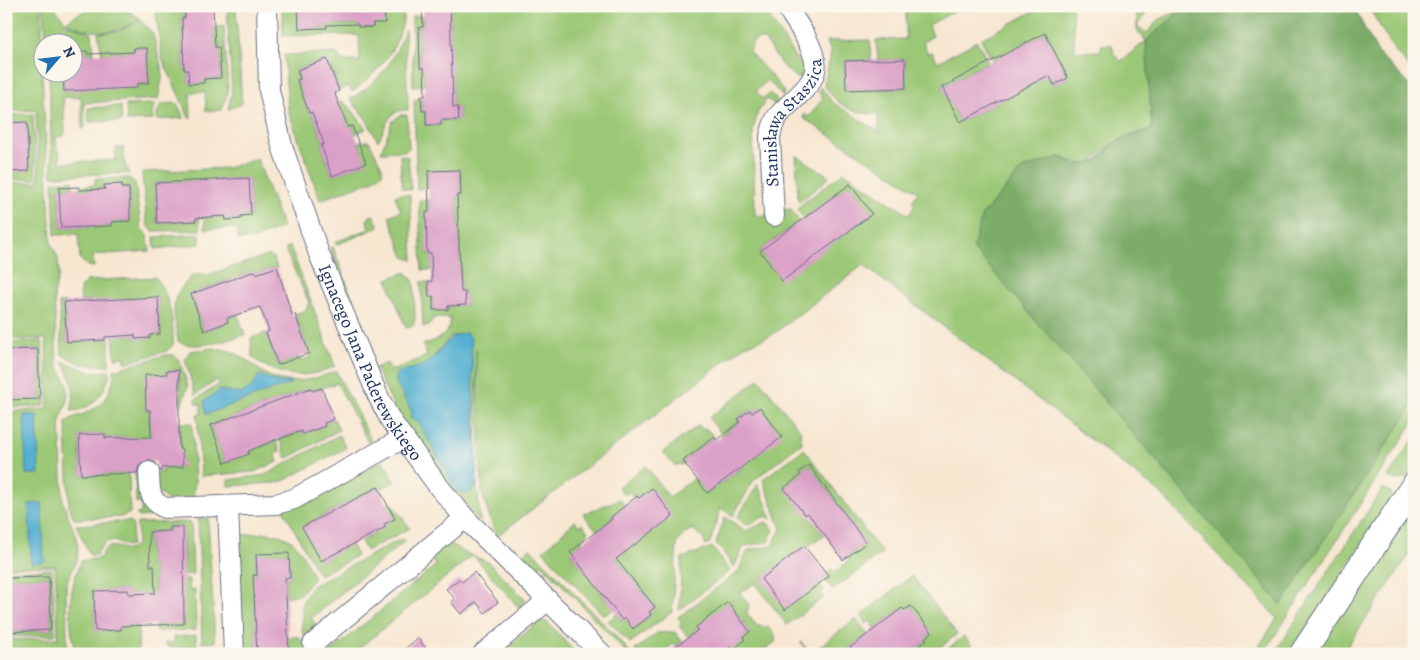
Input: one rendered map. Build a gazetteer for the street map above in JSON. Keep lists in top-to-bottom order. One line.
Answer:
{"streets":{"street":["Stanisława Staszica","Ignacego Jana Paderewskiego"]},"north":"top right"}
